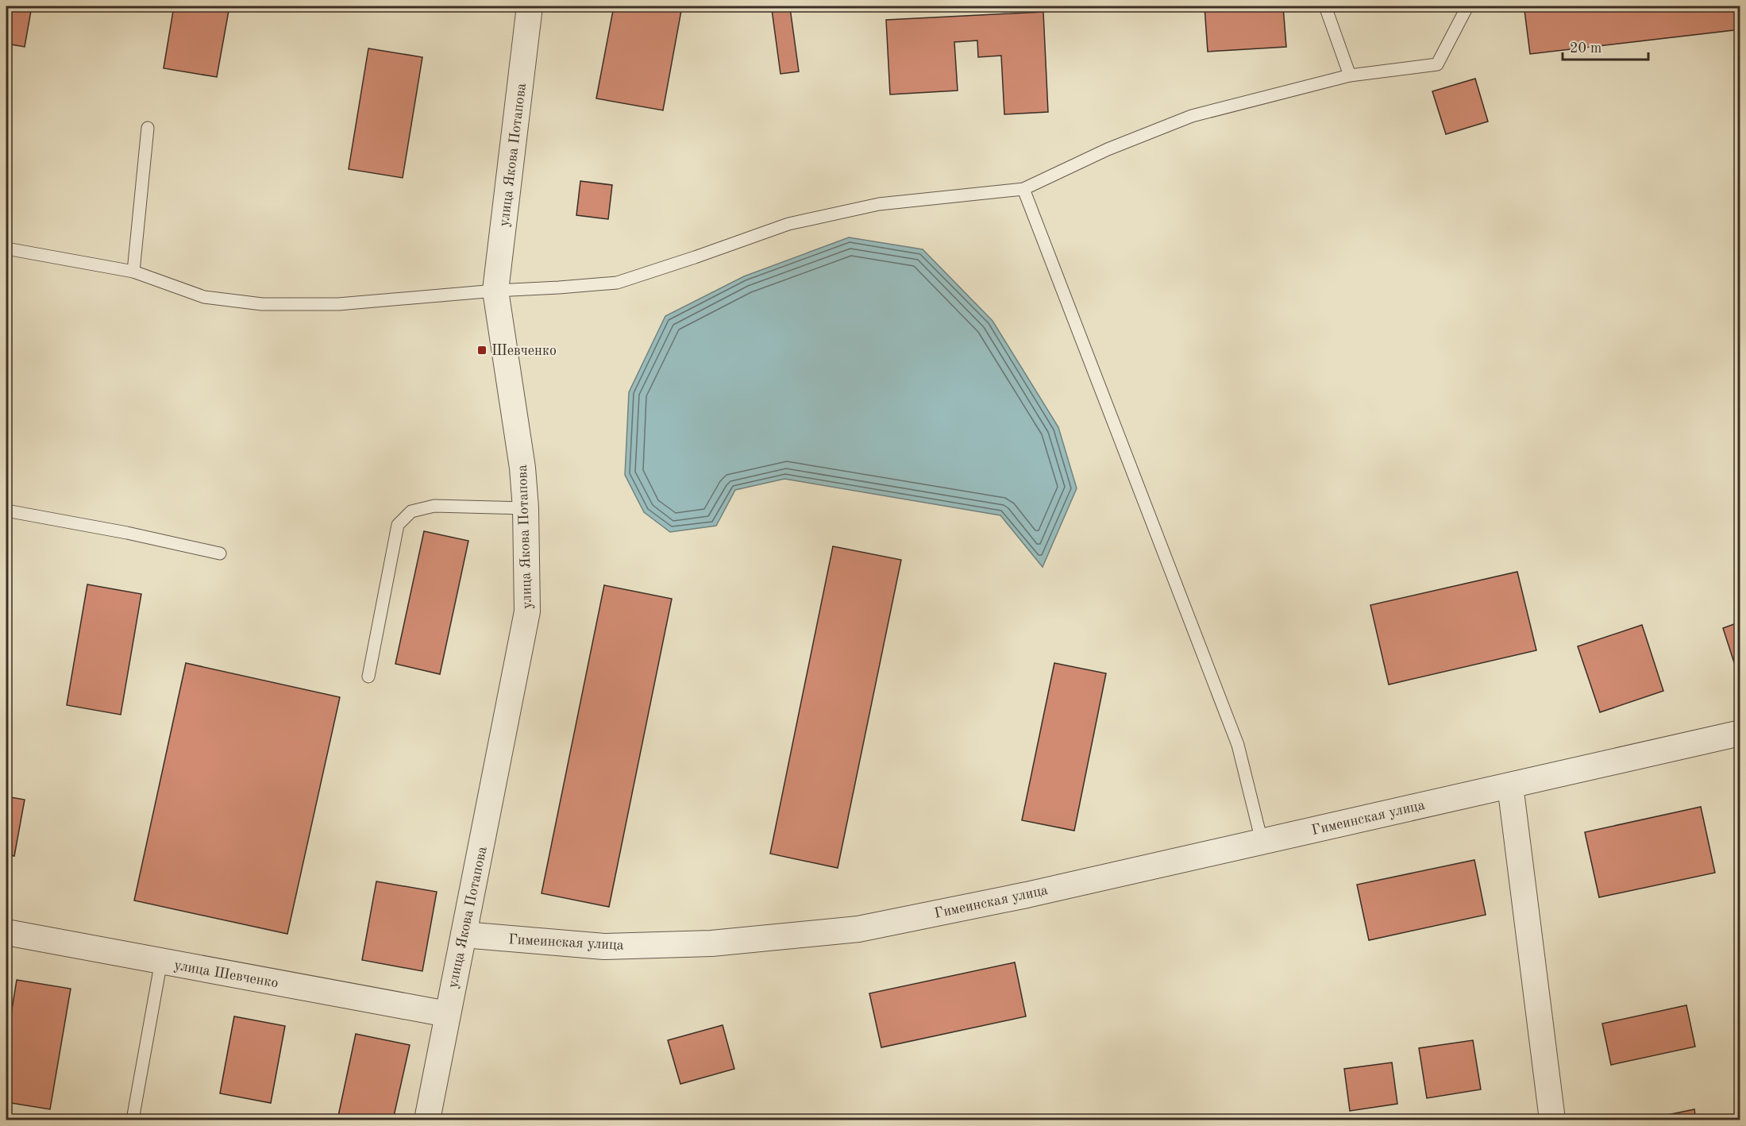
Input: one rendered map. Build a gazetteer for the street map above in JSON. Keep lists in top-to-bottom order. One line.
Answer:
{"streets":{"street":["улица Якова Потапова","Гимеинская улица","улица Шевченко"]},"crossings":[["улица Якова Потапова","Гимеинская улица"],["улица Якова Потапова","улица Шевченко"]],"places":{"transit":["Шевченко"]},"scale_bar":"20 m"}
